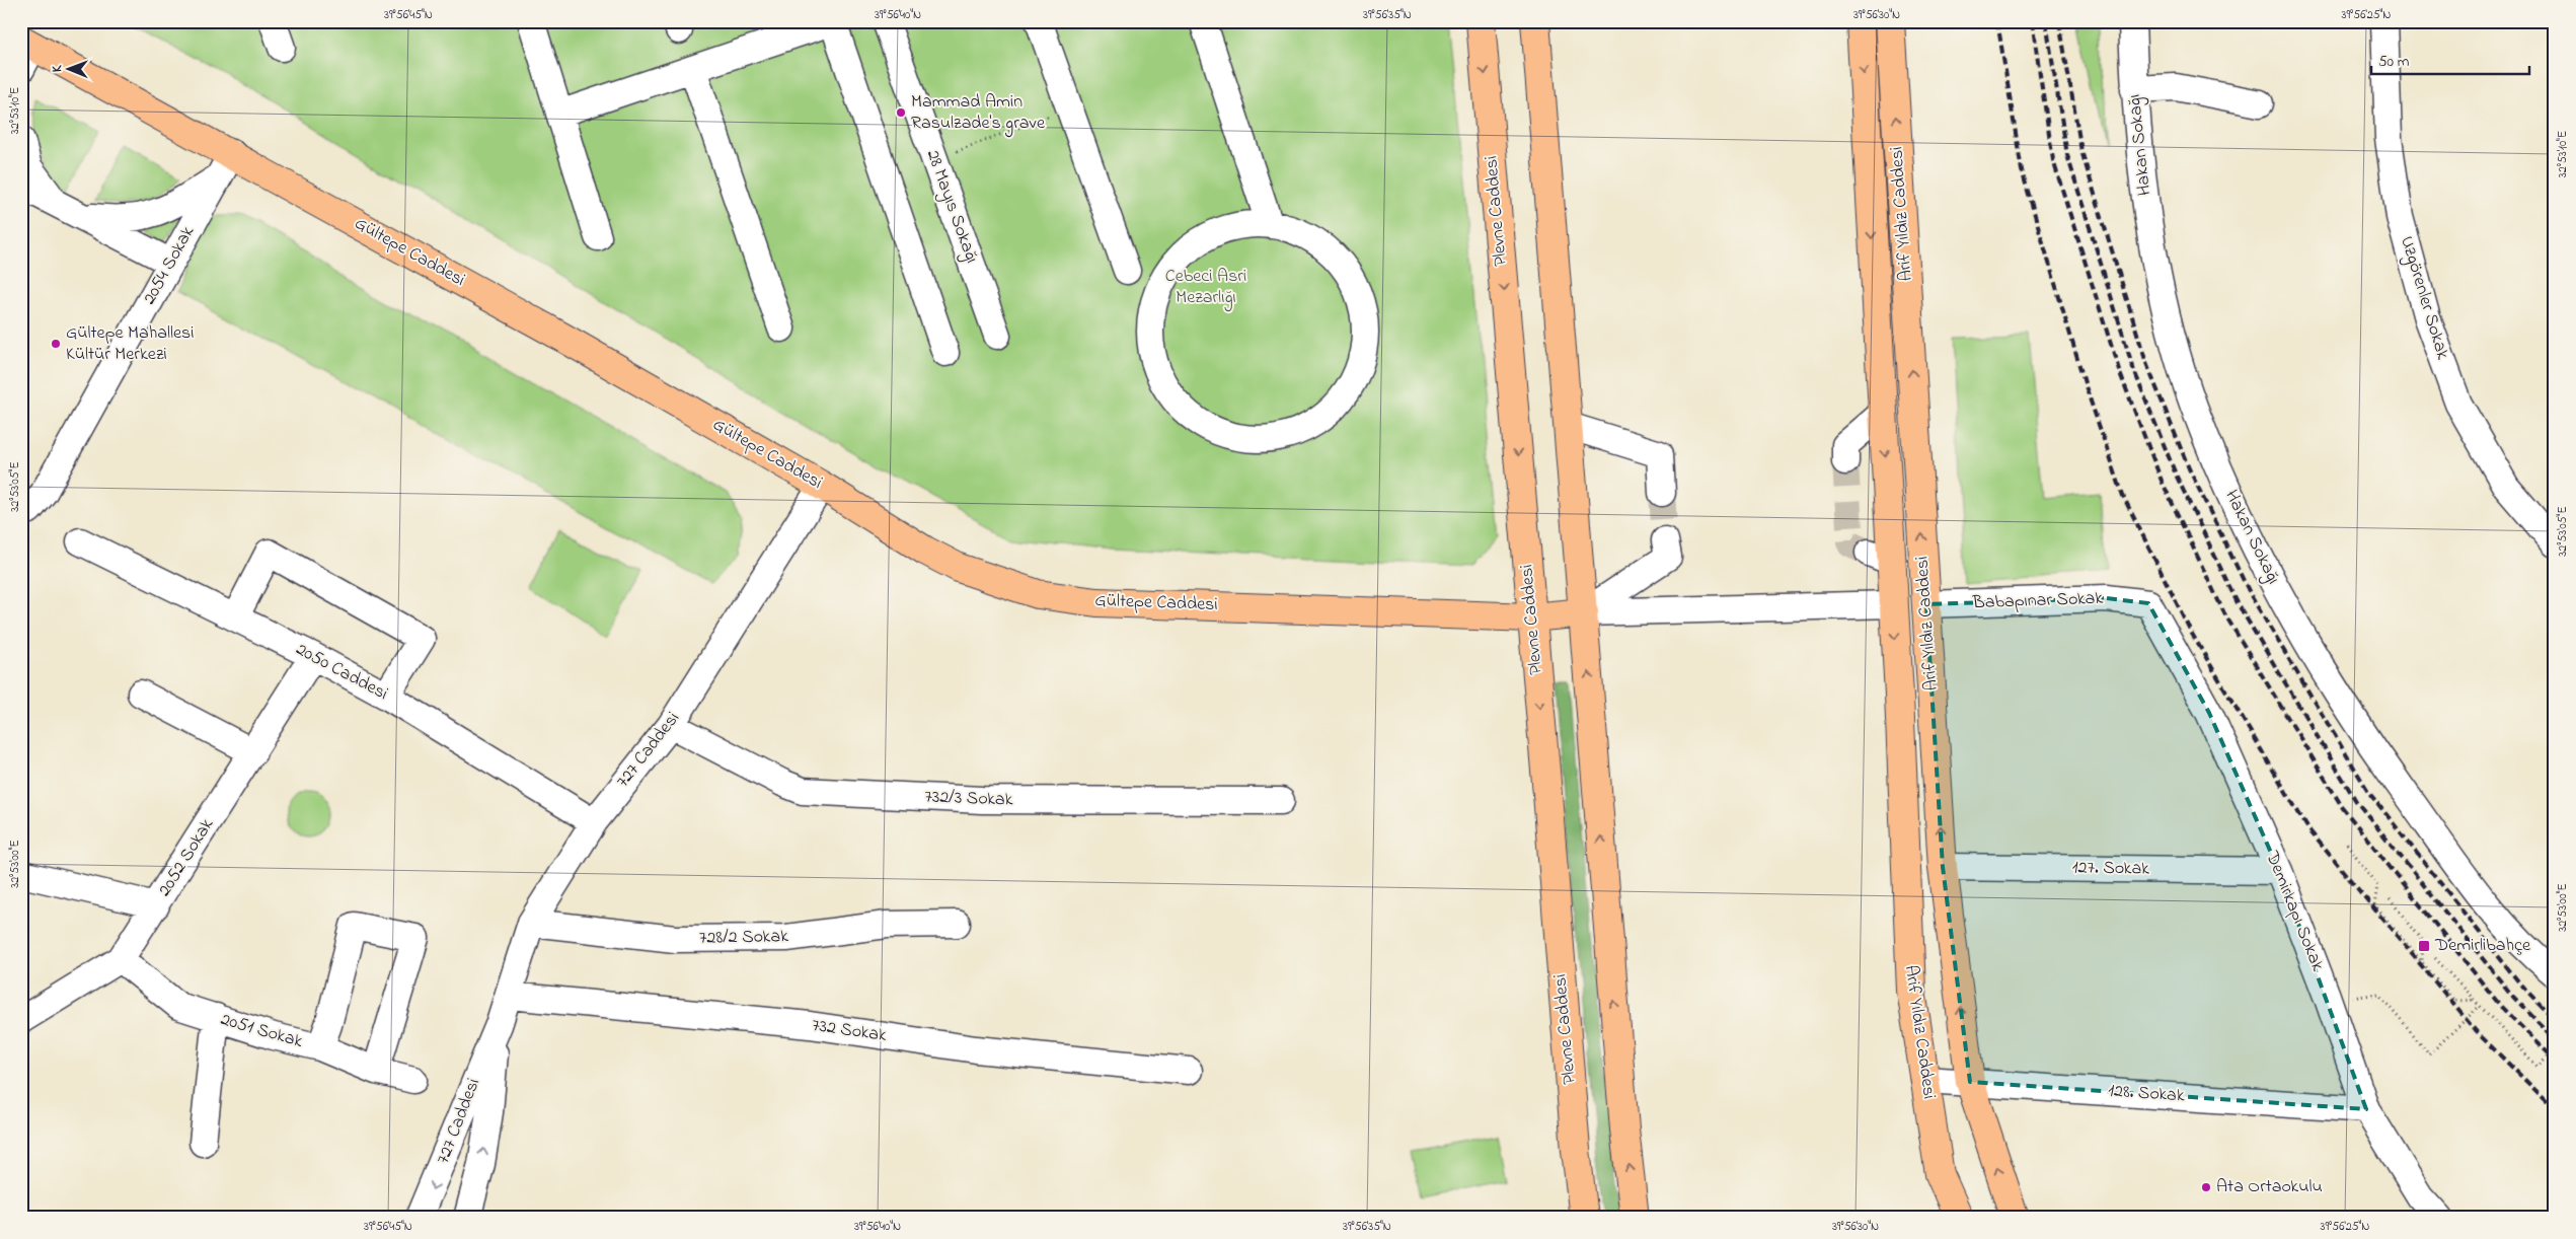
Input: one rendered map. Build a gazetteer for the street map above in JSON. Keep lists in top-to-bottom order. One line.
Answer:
{"streets":{"main road":["Plevne Caddesi","Arif Yıldız Caddesi","Gültepe Caddesi"],"street":["Hakan Sokağı","28 Mayıs Sokağı","2054 Sokak","Uzgörenler Sokak","Babapınar Sokak","2050 Caddesi","727 Caddesi","732/3 Sokak","2052 Sokak","127. Sokak","Demirkapı Sokak","728/2 Sokak","2051 Sokak","732 Sokak","128. Sokak"]},"crossings":[["Plevne Caddesi","Gültepe Caddesi"],["Arif Yıldız Caddesi","Babapınar Sokak"],["Arif Yıldız Caddesi","127. Sokak"],["Arif Yıldız Caddesi","128. Sokak"],["Gültepe Caddesi","2054 Sokak"],["Gültepe Caddesi","727 Caddesi"],["Babapınar Sokak","Demirkapı Sokak"],["2050 Caddesi","727 Caddesi"],["2050 Caddesi","2052 Sokak"],["727 Caddesi","732/3 Sokak"],["727 Caddesi","728/2 Sokak"],["727 Caddesi","732 Sokak"],["2052 Sokak","2051 Sokak"],["127. Sokak","Demirkapı Sokak"],["Demirkapı Sokak","128. Sokak"]],"parks":["Cebeci Asri Mezarlığı"],"places":{"other":["Mammad Amin Rasulzade's grave","Gültepe Mahallesi Kültür Merkezi","Ata Ortaokulu"],"transit":["Demirlibahçe"]},"scale_bar":"50 m","north":"left","coordinates":["39°56'45\"N","39°56'40\"N","39°56'35\"N","39°56'30\"N","39°56'25\"N","32°53'10\"E","32°53'05\"E","32°53'00\"E"]}
